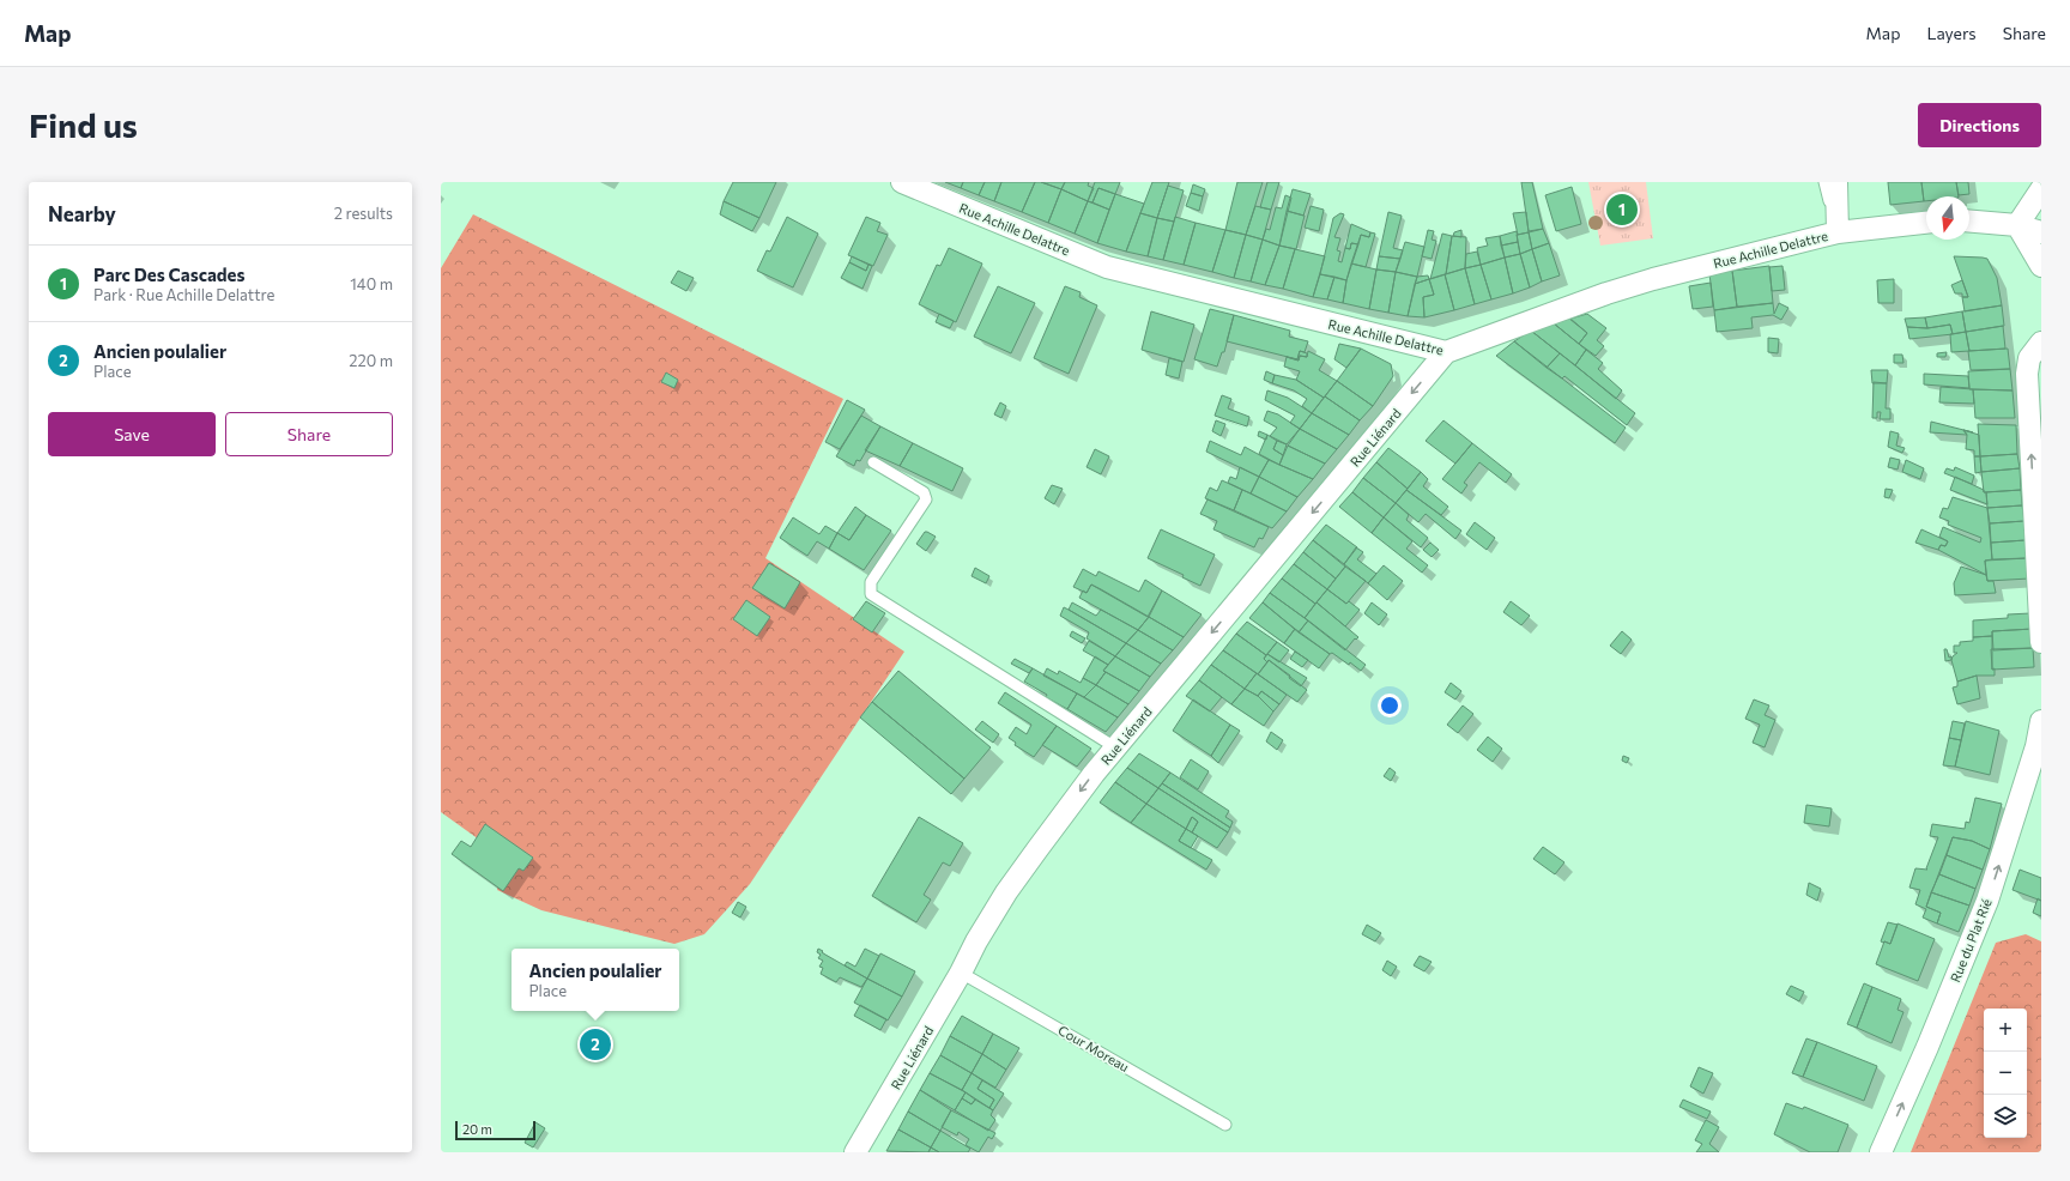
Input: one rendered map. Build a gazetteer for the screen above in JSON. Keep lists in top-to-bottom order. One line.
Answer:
{"streets":{"street":["Rue Achille Delattre","Rue Liénard","Rue du Plat Rié"],"lane":["Cour Moreau"]},"crossings":[["Rue Achille Delattre","Rue Liénard"],["Rue Liénard","Cour Moreau"]],"one_way":["Rue Liénard","Rue du Plat Rié"],"scale_bar":"20 m","north":"bottom","page":{"header":"Map","nav":["Map","Layers","Share"],"buttons":["Directions",["Save","Share"]],"title":"Find us","heading":["Nearby","2 results"],"pins":["1","2"],"list":[{"mark":"1","name":"Parc Des Cascades","note":"Park · Rue Achille Delattre","value":"140 m"},{"mark":"2","name":"Ancien poulalier","note":"Place","value":"220 m"}],"popup":["Ancien poulalier","Place"],"map_buttons":["+","−"],"scale":"20 m"}}
